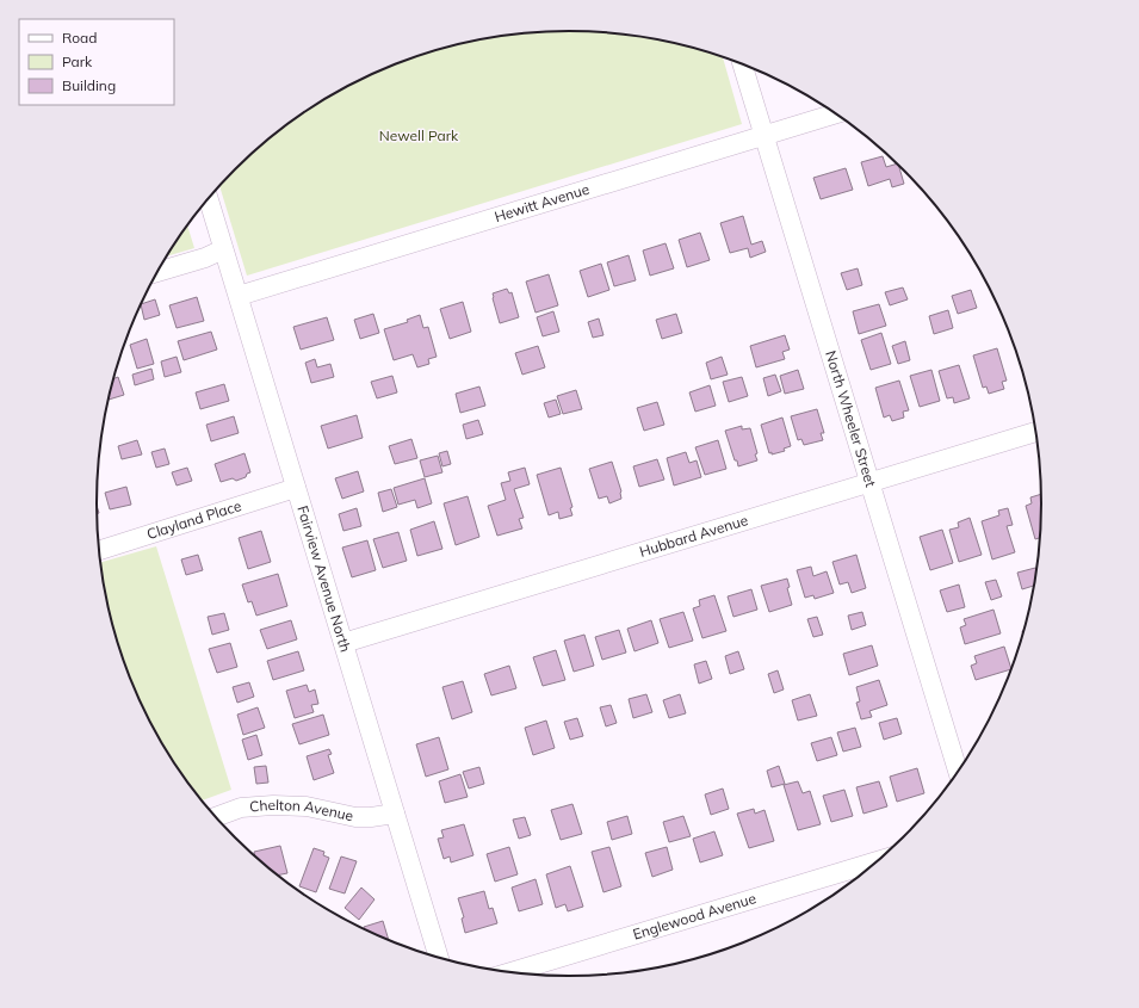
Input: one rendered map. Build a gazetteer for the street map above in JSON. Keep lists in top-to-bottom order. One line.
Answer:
{"streets":{"street":["Hewitt Avenue","North Wheeler Street","Clayland Place","Hubbard Avenue","Fairview Avenue North","Chelton Avenue","Englewood Avenue"]},"crossings":[["Hewitt Avenue","North Wheeler Street"],["Hewitt Avenue","Fairview Avenue North"],["North Wheeler Street","Hubbard Avenue"],["Clayland Place","Fairview Avenue North"],["Hubbard Avenue","Fairview Avenue North"],["Fairview Avenue North","Chelton Avenue"]],"parks":["Newell Park"],"legend":["Road","Park","Building"]}
